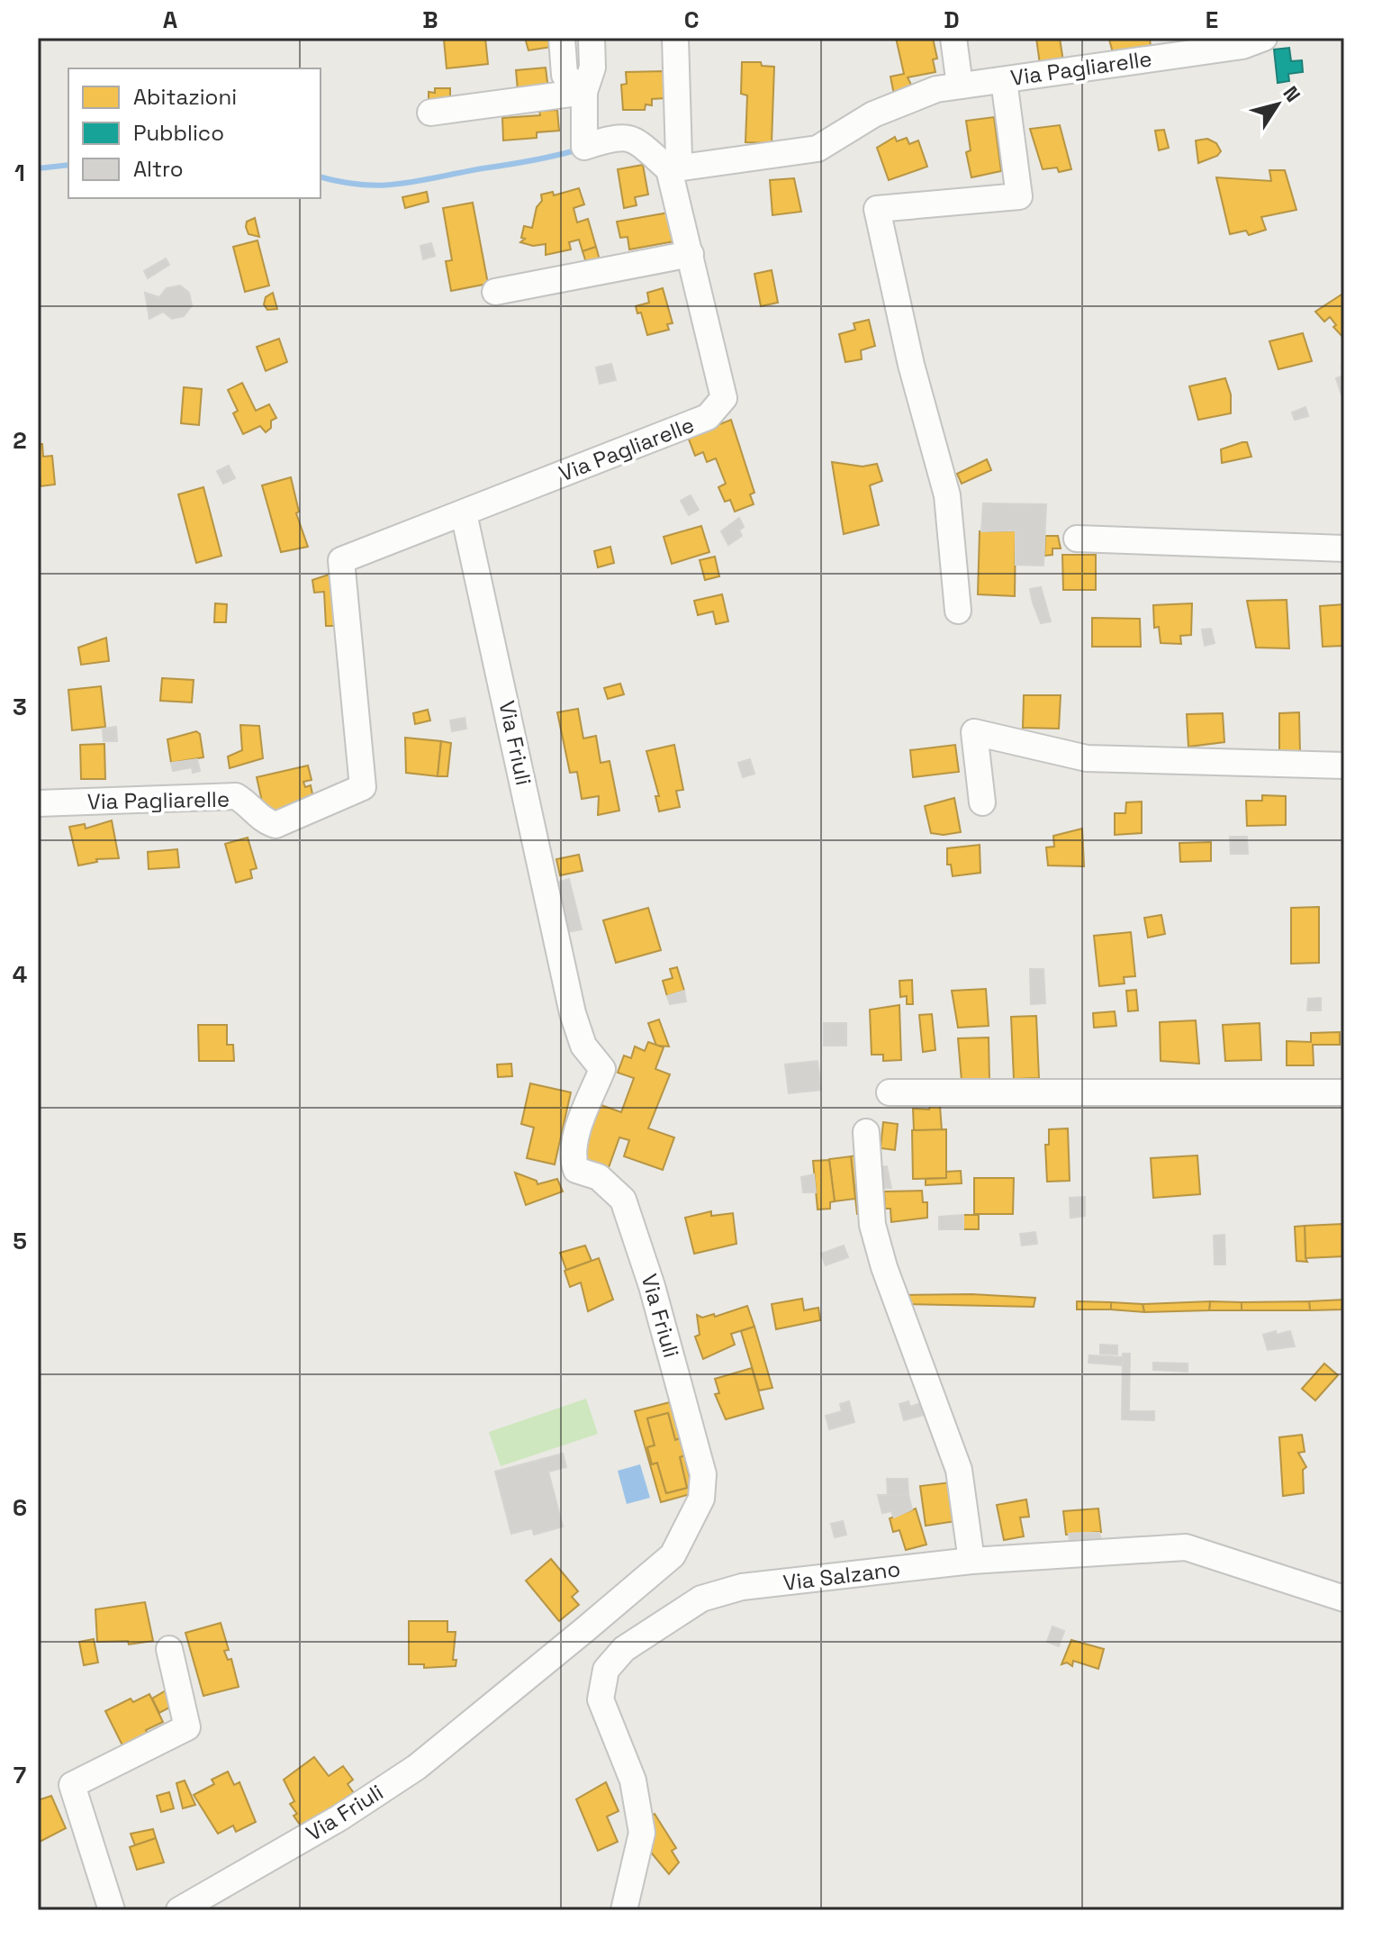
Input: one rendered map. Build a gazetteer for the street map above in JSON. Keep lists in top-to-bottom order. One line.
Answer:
{"streets":{"street":["Via Pagliarelle","Via Friuli","Via Salzano"]},"crossings":[["Via Pagliarelle","Via Friuli"]],"legend":["Abitazioni","Pubblico","Altro"],"north":"top right","grid":{"columns":["A","B","C","D","E"],"rows":["1","2","3","4","5","6","7"]}}
